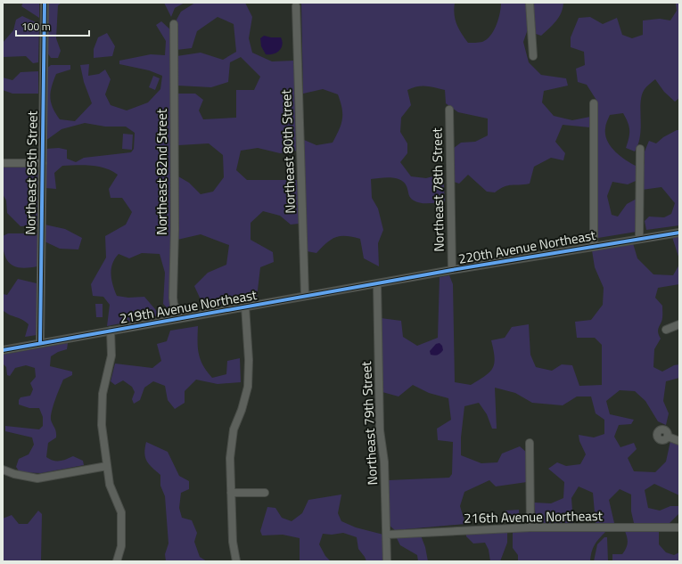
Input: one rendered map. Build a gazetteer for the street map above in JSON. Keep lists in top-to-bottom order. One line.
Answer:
{"streets":{"street":["Northeast 80th Street","Northeast 82nd Street","Northeast 85th Street","Northeast 78th Street","220th Avenue Northeast","219th Avenue Northeast","Northeast 79th Street","216th Avenue Northeast"]},"crossings":[["Northeast 80th Street","219th Avenue Northeast"],["Northeast 82nd Street","219th Avenue Northeast"],["Northeast 85th Street","219th Avenue Northeast"],["Northeast 78th Street","220th Avenue Northeast"],["220th Avenue Northeast","219th Avenue Northeast"],["220th Avenue Northeast","Northeast 79th Street"],["219th Avenue Northeast","Northeast 79th Street"],["Northeast 79th Street","216th Avenue Northeast"]],"scale_bar":"100 m"}
